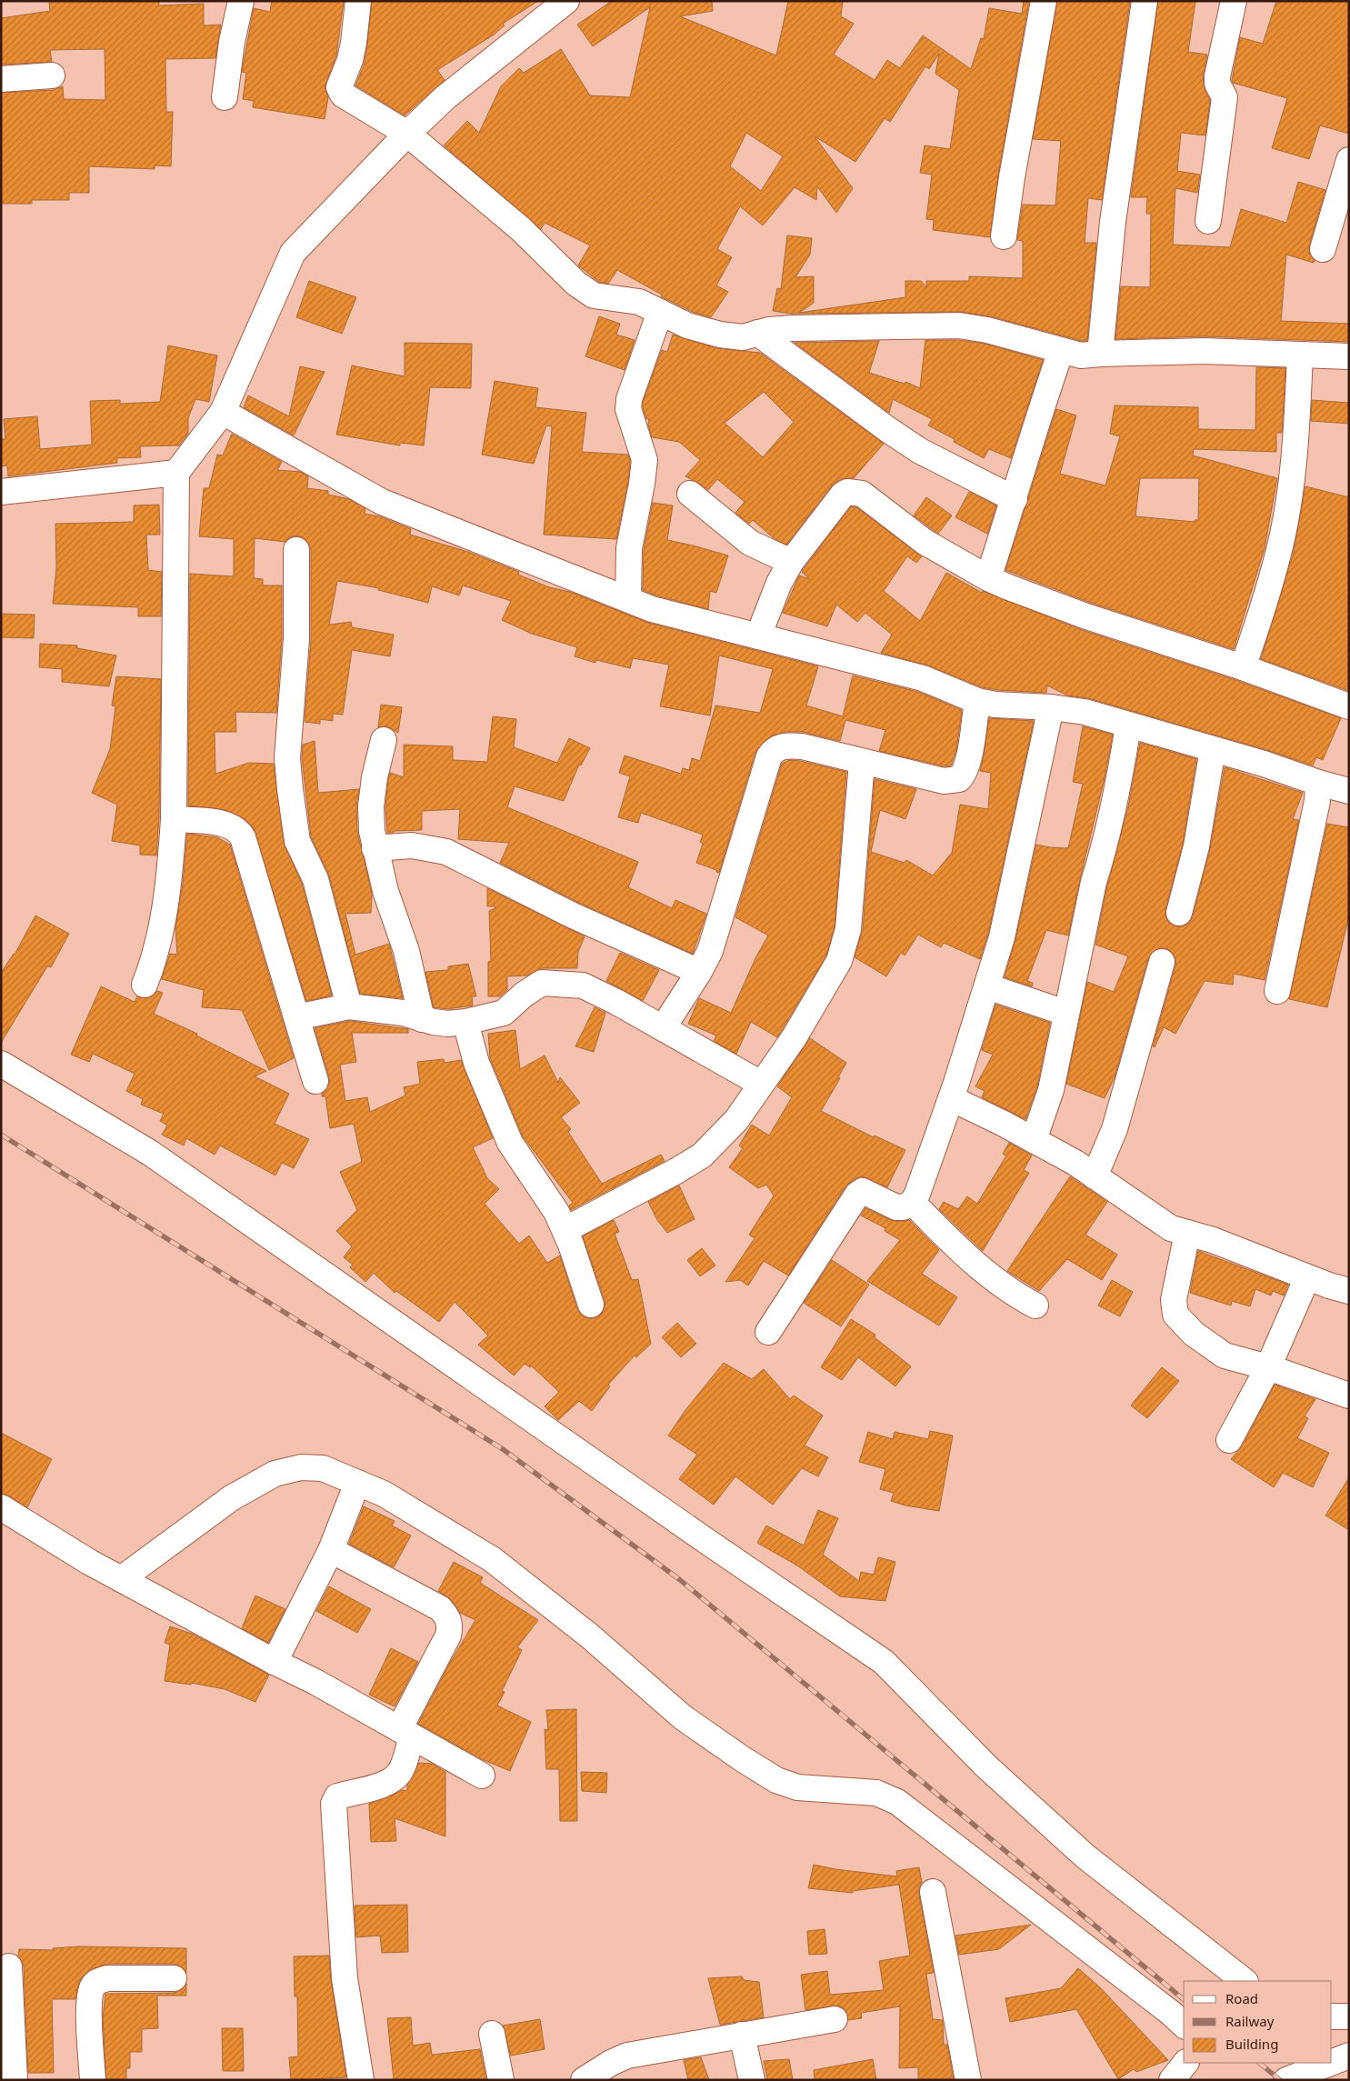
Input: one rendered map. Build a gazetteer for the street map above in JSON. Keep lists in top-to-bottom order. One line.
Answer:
{"legend":["Road","Railway","Building"]}
